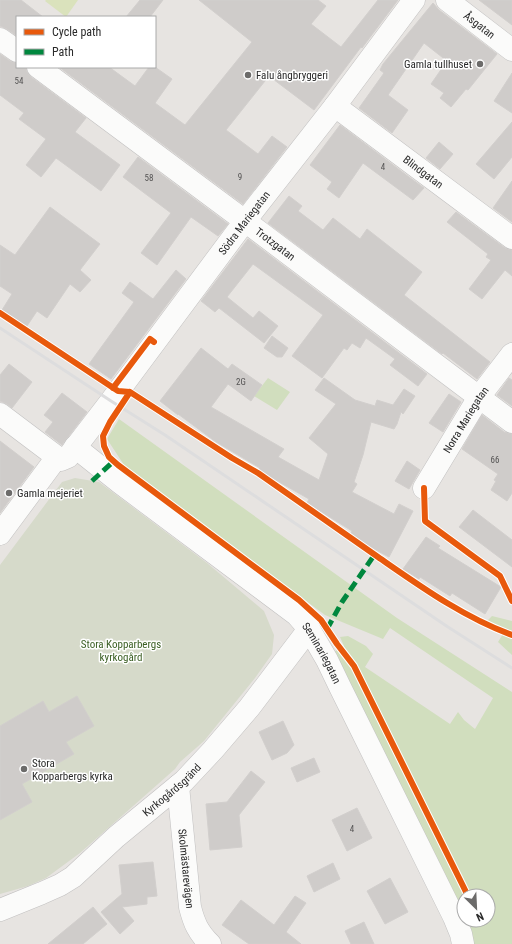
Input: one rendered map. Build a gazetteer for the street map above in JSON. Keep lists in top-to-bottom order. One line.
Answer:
{"streets":{"street":["Åsgatan","Blindgatan","Södra Mariegatan","Trotzgatan","Norra Mariegatan","Seminariegatan","Kyrkogårdsgränd","Skolmästarevägen"]},"crossings":[["Blindgatan","Södra Mariegatan"],["Södra Mariegatan","Trotzgatan"],["Södra Mariegatan","Seminariegatan"],["Trotzgatan","Norra Mariegatan"],["Seminariegatan","Kyrkogårdsgränd"],["Kyrkogårdsgränd","Skolmästarevägen"]],"parks":["Stora Kopparbergs kyrkogård"],"places":["Gamla tullhuset","Falu ångbryggeri","Gamla mejeriet","Stora Kopparbergs kyrka"],"house_numbers":["54","4","9","58","2G","66","4"],"legend":["Cycle path","Path"],"north":"bottom right"}
